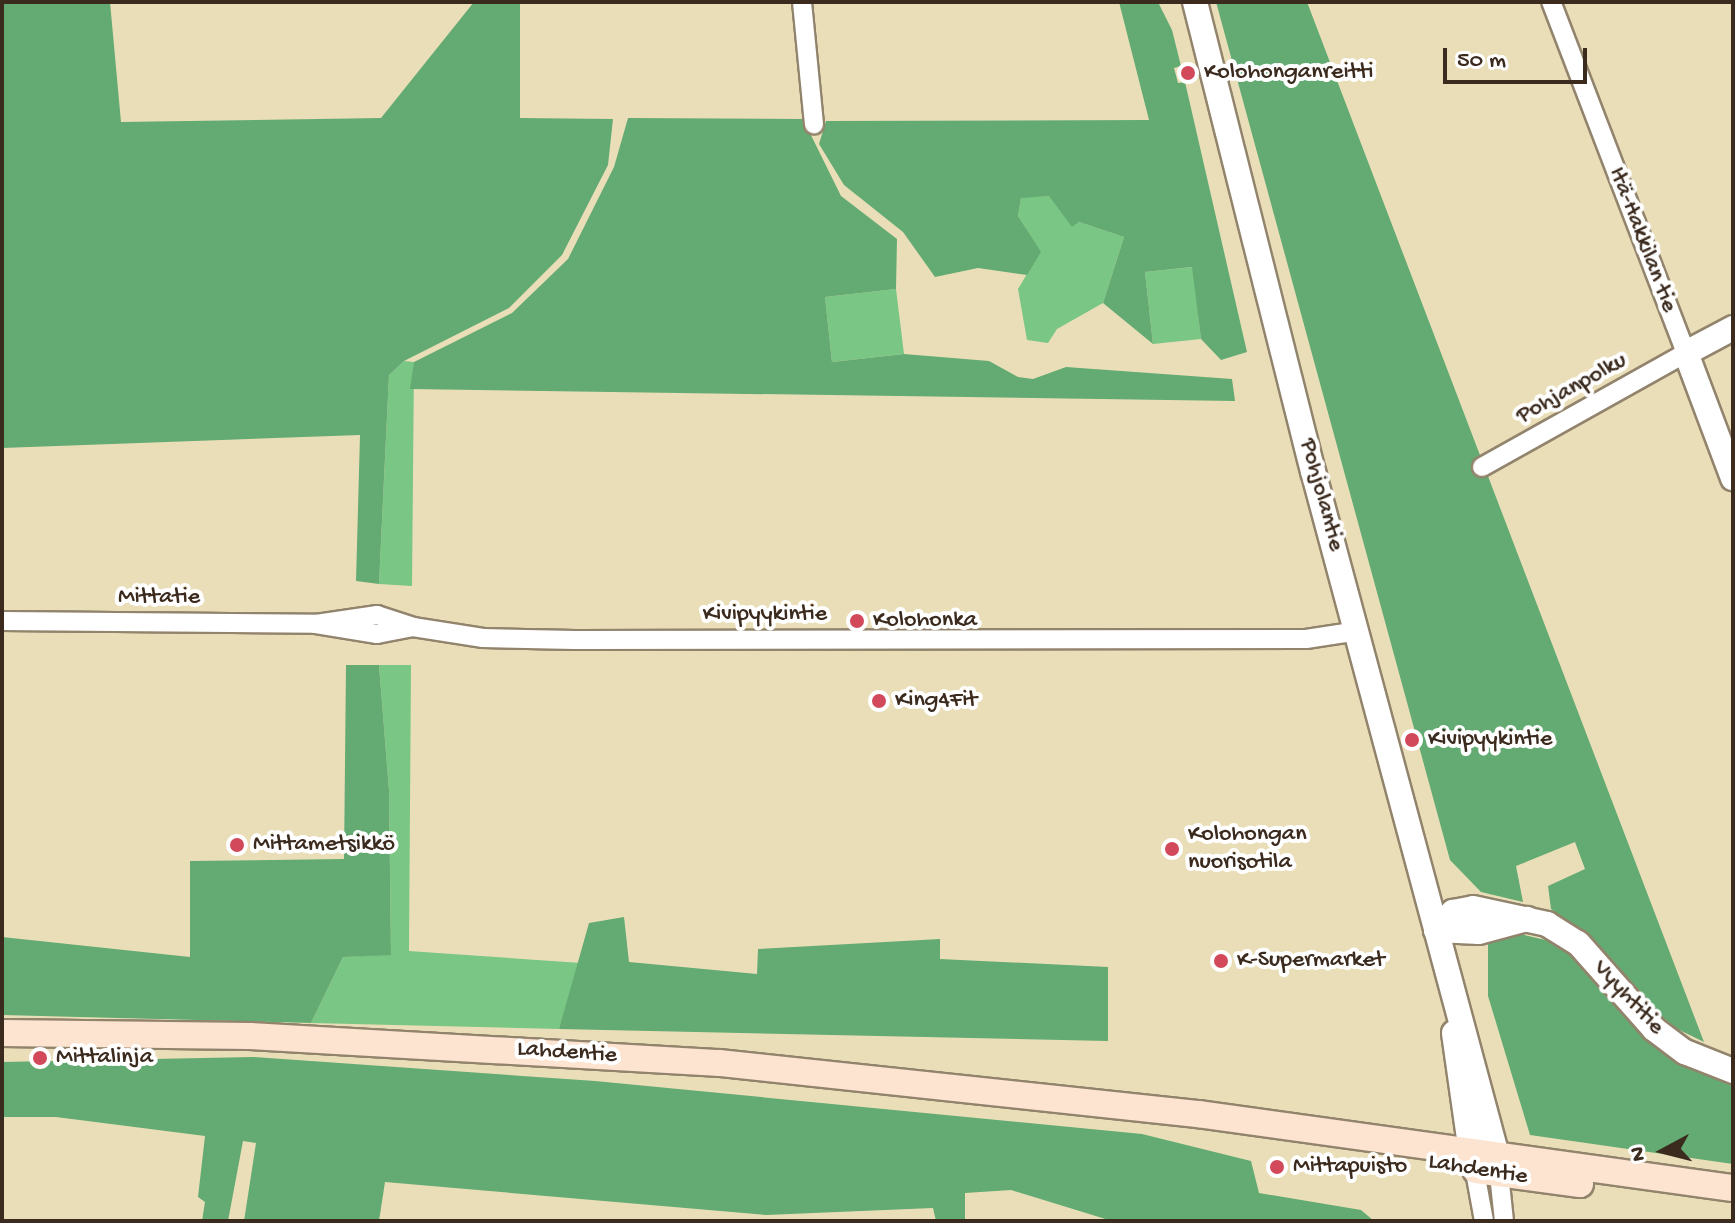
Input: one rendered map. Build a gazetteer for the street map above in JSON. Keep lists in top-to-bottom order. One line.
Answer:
{"streets":{"main road":["Lahdentie"],"street":["Itä-Hakkilan tie","Pohjanpolku","Pohjolantie","Mittatie","Kivipyykintie","Vyyhtitie"]},"crossings":[["Itä-Hakkilan tie","Pohjanpolku"],["Pohjolantie","Kivipyykintie"],["Pohjolantie","Vyyhtitie"],["Pohjolantie","Lahdentie"],["Mittatie","Kivipyykintie"]],"places":["Kolohonganreitti","Kolohonka","King4Fit","Kivipyykintie","Mittametsikkö","Kolohongan nuorisotila","K-Supermarket","Mittalinja","Mittapuisto"],"scale_bar":"50 m","north":"left"}
